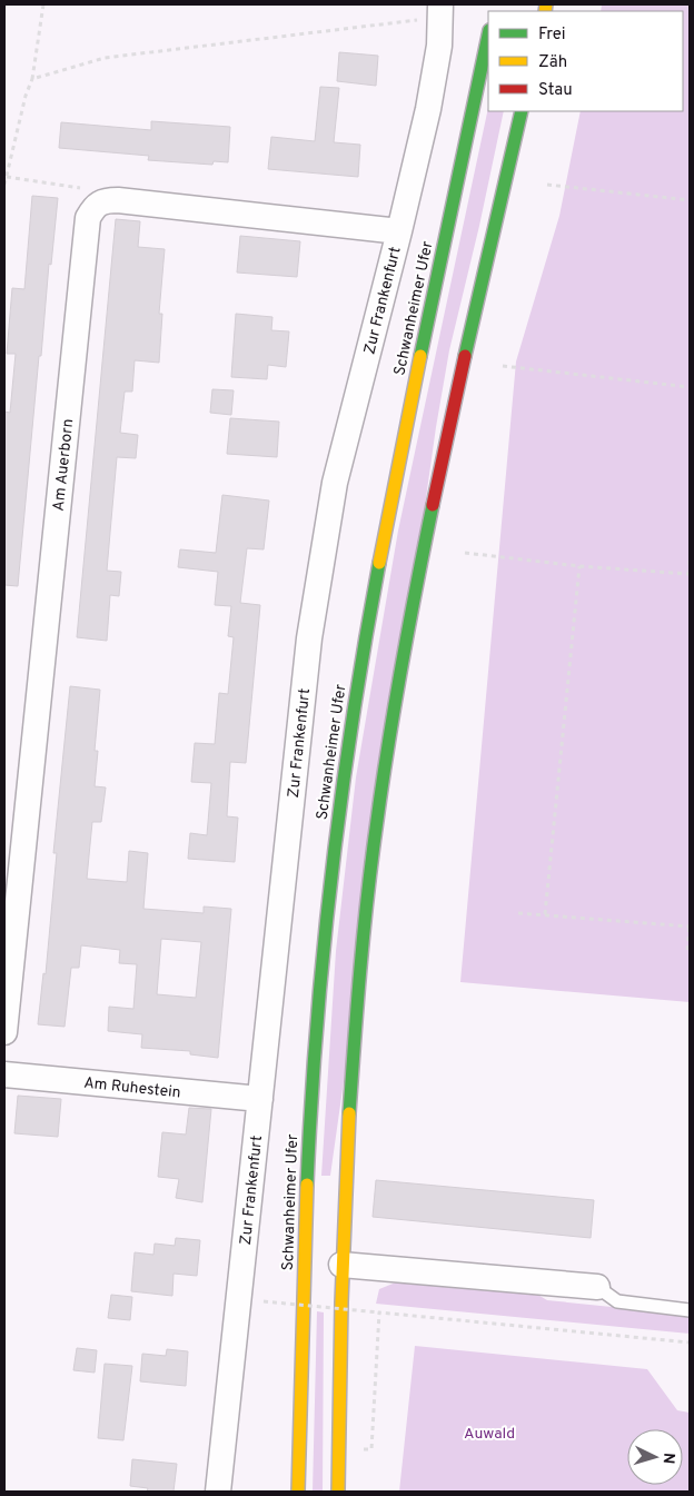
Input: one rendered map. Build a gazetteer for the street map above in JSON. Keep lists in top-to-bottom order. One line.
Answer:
{"streets":{"main road":["Schwanheimer Ufer"],"street":["Zur Frankenfurt","Am Auerborn","Am Ruhestein"]},"crossings":[["Zur Frankenfurt","Am Ruhestein"]],"parks":["Auwald"],"legend":["Frei","Zäh","Stau"],"north":"right"}
